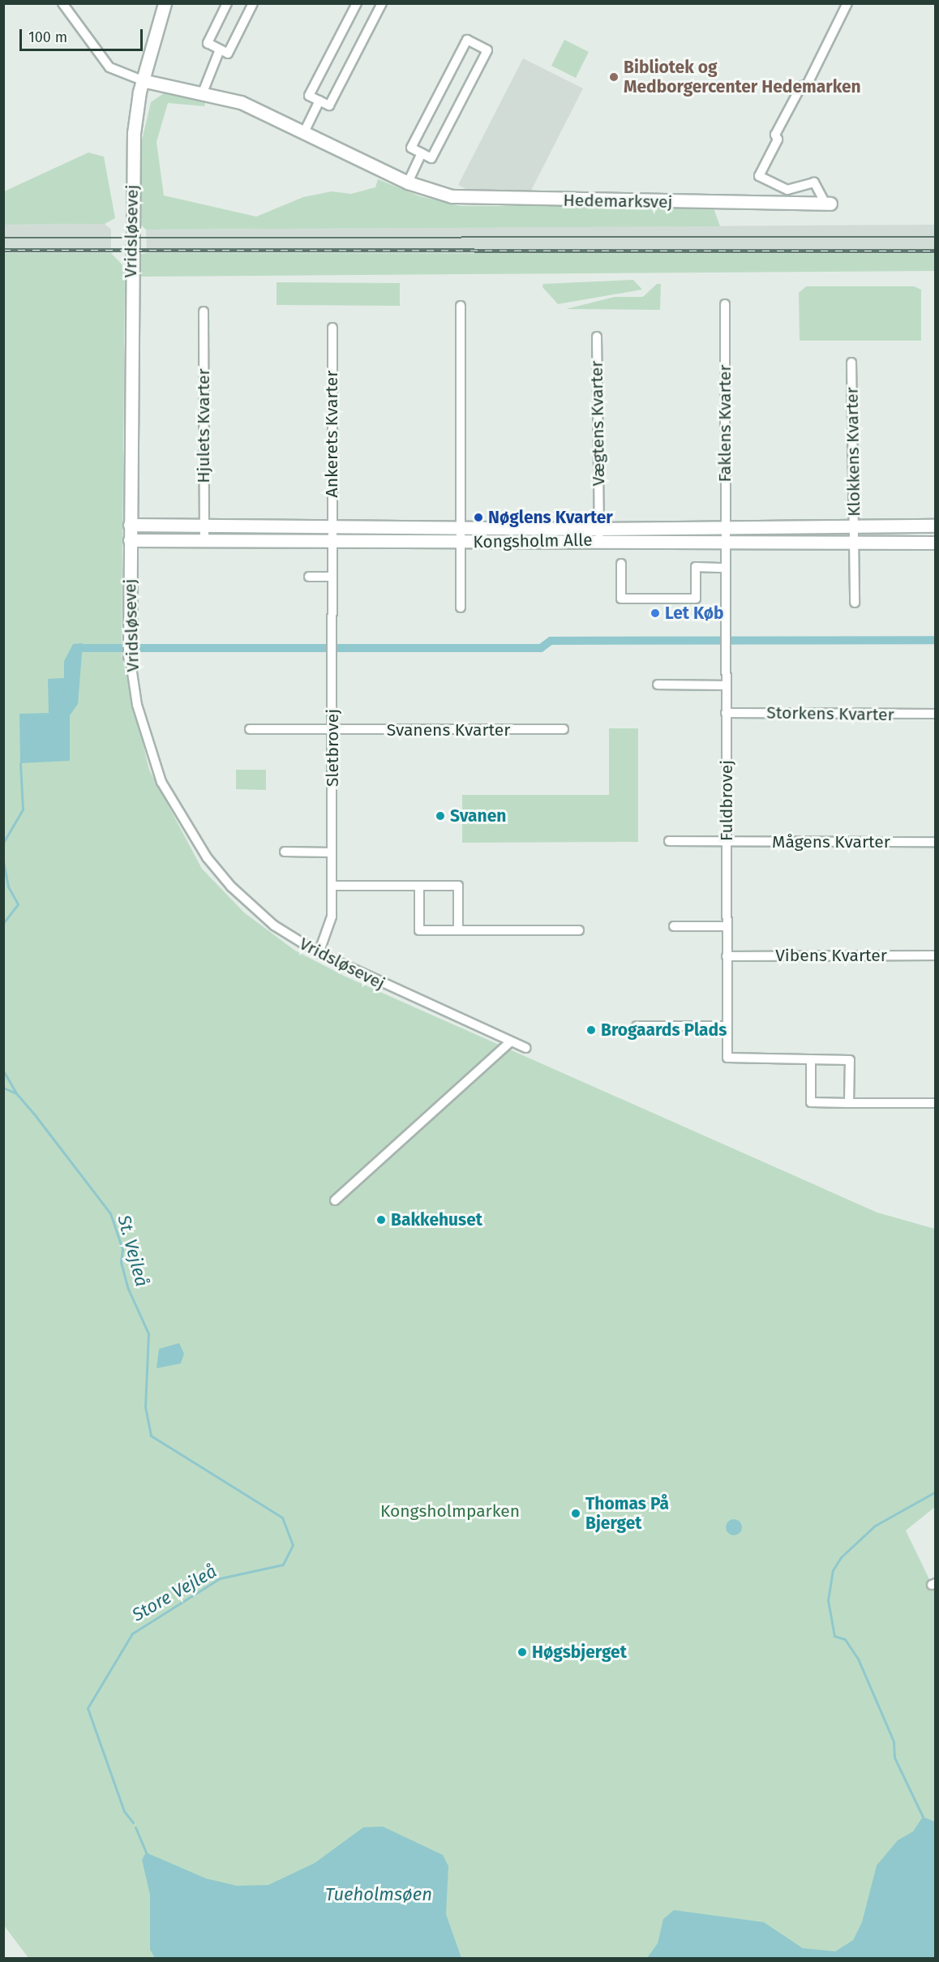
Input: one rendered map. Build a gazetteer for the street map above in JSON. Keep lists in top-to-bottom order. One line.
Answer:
{"streets":{"street":["Hedemarksvej","Vridsløsevej","Vægtens Kvarter","Faklens Kvarter","Hjulets Kvarter","Ankerets Kvarter","Klokkens Kvarter","Kongsholm Alle","Storkens Kvarter","Svanens Kvarter","Sletbrovej","Fuldbrovej","Mågens Kvarter","Vibens Kvarter"]},"crossings":[["Hedemarksvej","Vridsløsevej"],["Vridsløsevej","Kongsholm Alle"],["Vridsløsevej","Sletbrovej"],["Vægtens Kvarter","Kongsholm Alle"],["Faklens Kvarter","Kongsholm Alle"],["Faklens Kvarter","Fuldbrovej"],["Hjulets Kvarter","Kongsholm Alle"],["Ankerets Kvarter","Kongsholm Alle"],["Ankerets Kvarter","Sletbrovej"],["Klokkens Kvarter","Kongsholm Alle"],["Kongsholm Alle","Sletbrovej"],["Kongsholm Alle","Fuldbrovej"],["Storkens Kvarter","Fuldbrovej"],["Svanens Kvarter","Sletbrovej"],["Fuldbrovej","Mågens Kvarter"],["Fuldbrovej","Vibens Kvarter"]],"water":["St. Vejleå","Store Vejleå","Tueholmsøen"],"parks":["Kongsholmparken"],"places":["Bibliotek og Medborgercenter Hedemarken","Nøglens Kvarter","Let Køb","Svanen","Brogaards Plads","Bakkehuset","Thomas På Bjerget","Høgsbjerget"],"scale_bar":"100 m"}
